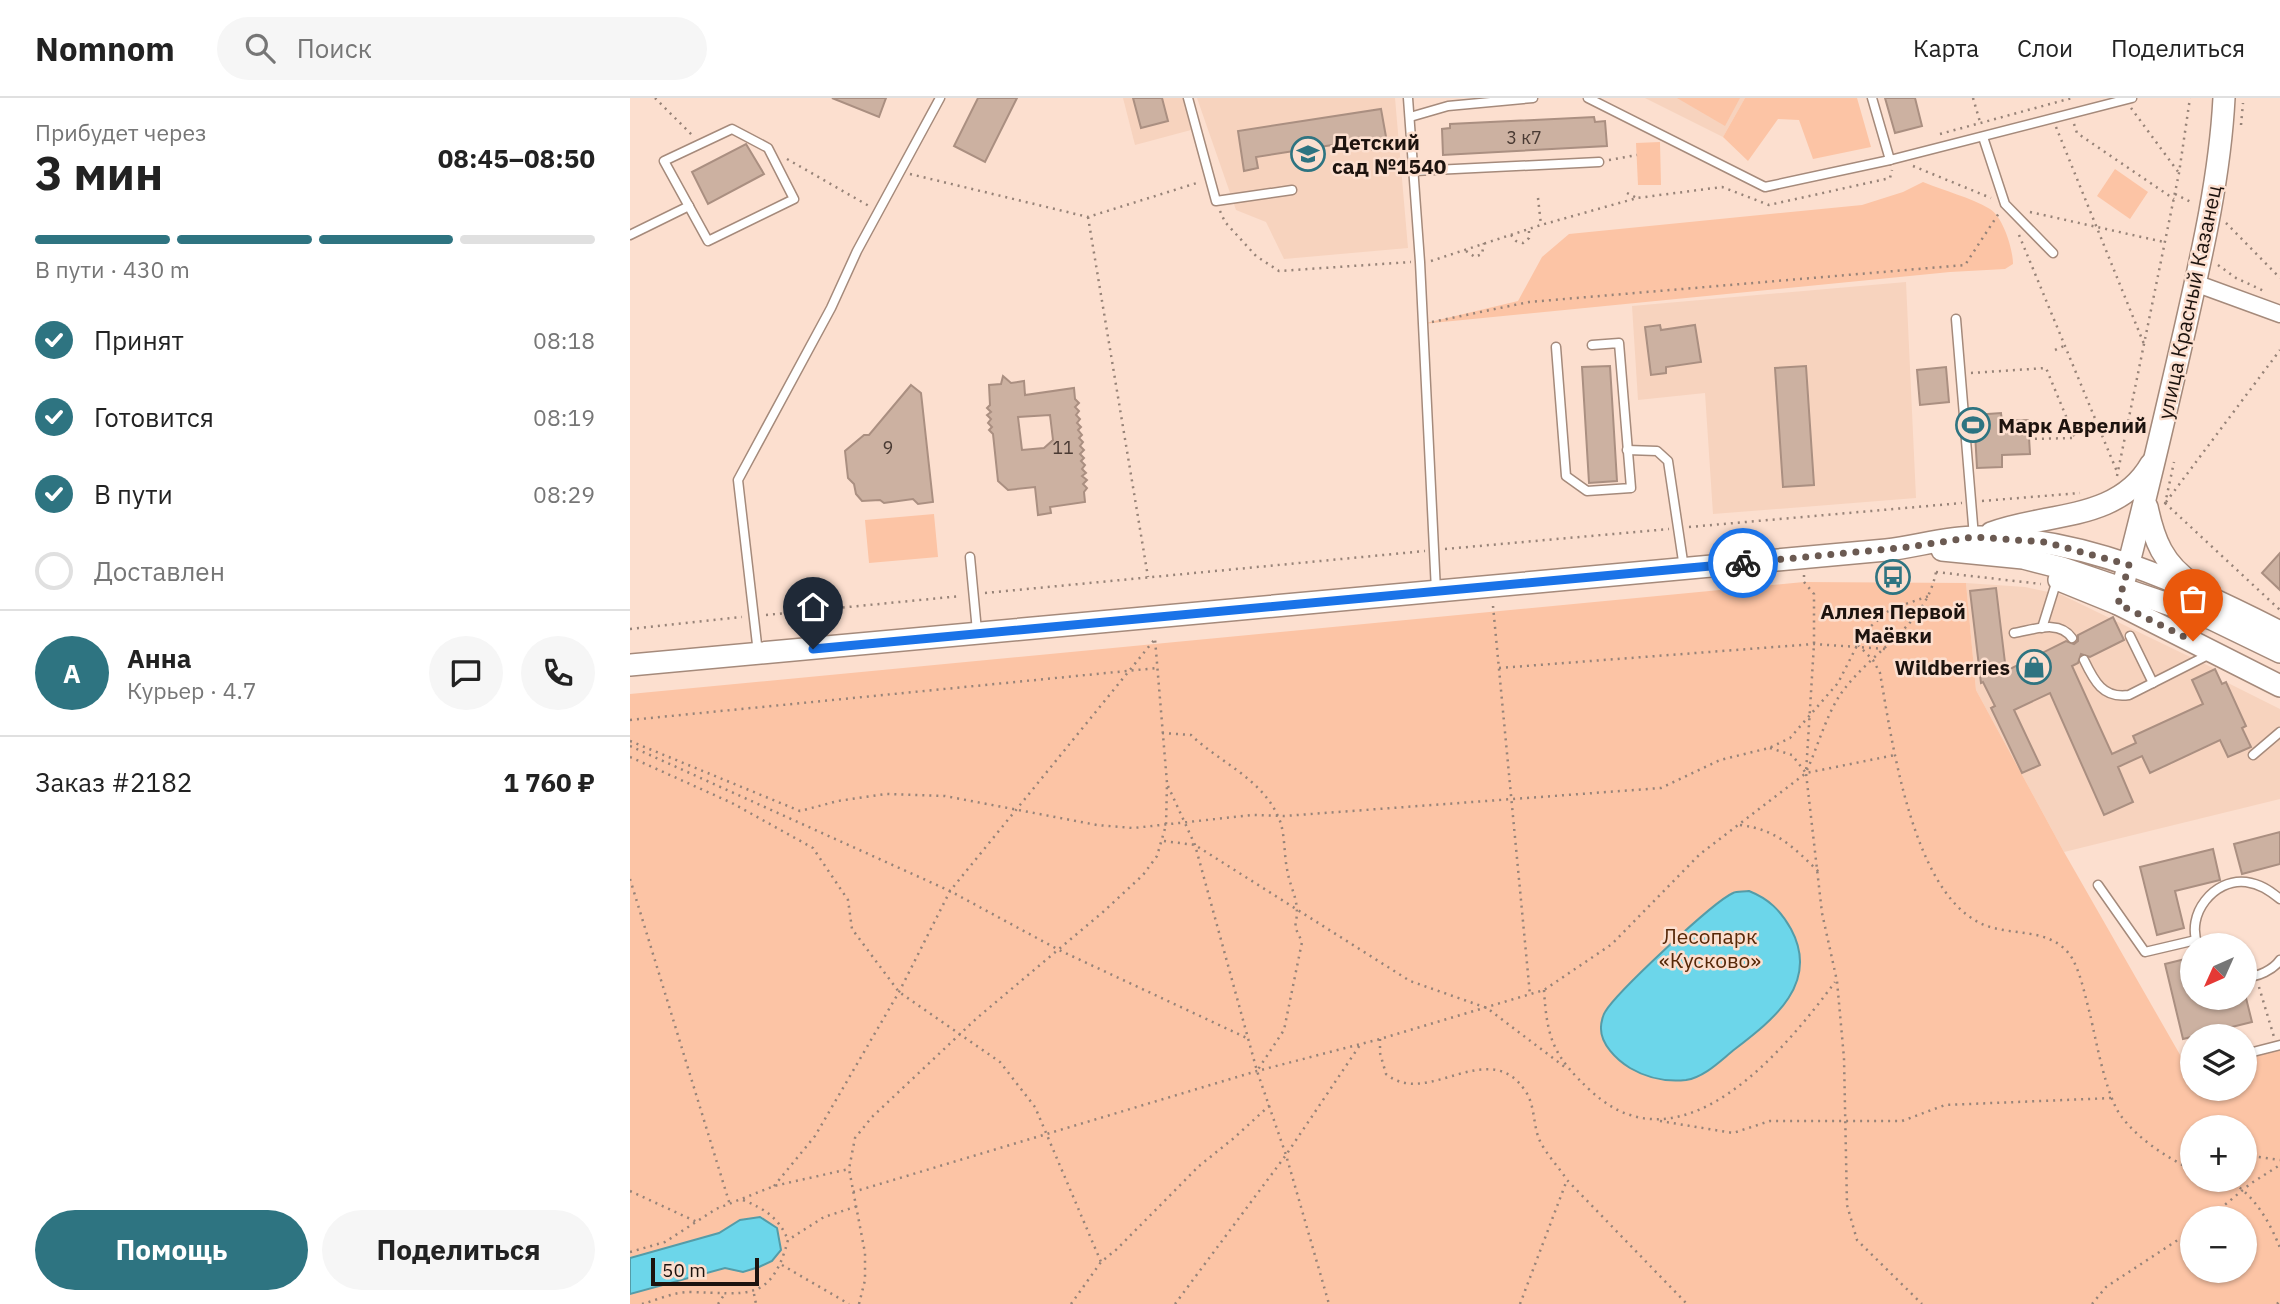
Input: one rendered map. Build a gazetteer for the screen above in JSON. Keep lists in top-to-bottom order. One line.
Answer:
{"streets":{"main road":["улица Красный Казанец"]},"parks":["Лесопарк «Кусково»"],"places":{"school or university":["Детский сад №1540"],"sports":["Марк Аврелий"],"bus stop":["Аллея Первой Маёвки"],"shop":["Wildberries"]},"house_numbers":["3 к7","9","11"],"scale_bar":"50 m","north":"bottom left","page":{"header":"Nomnom","search":"Поиск","nav":["Карта","Слои","Поделиться"],"heading":["3 мин","Прибудет через","08:45–08:50"],"panel":["Анна","Курьер · 4.7","Заказ #2182","1 760 ₽"],"bar":"В пути · 430 m","list":[["Принят","08:18"],["Готовится","08:19"],["В пути","08:29"],"Доставлен"],"round":"А","map_buttons":["+","−"],"buttons":["Помощь","Поделиться"],"scale":"50 m"}}
